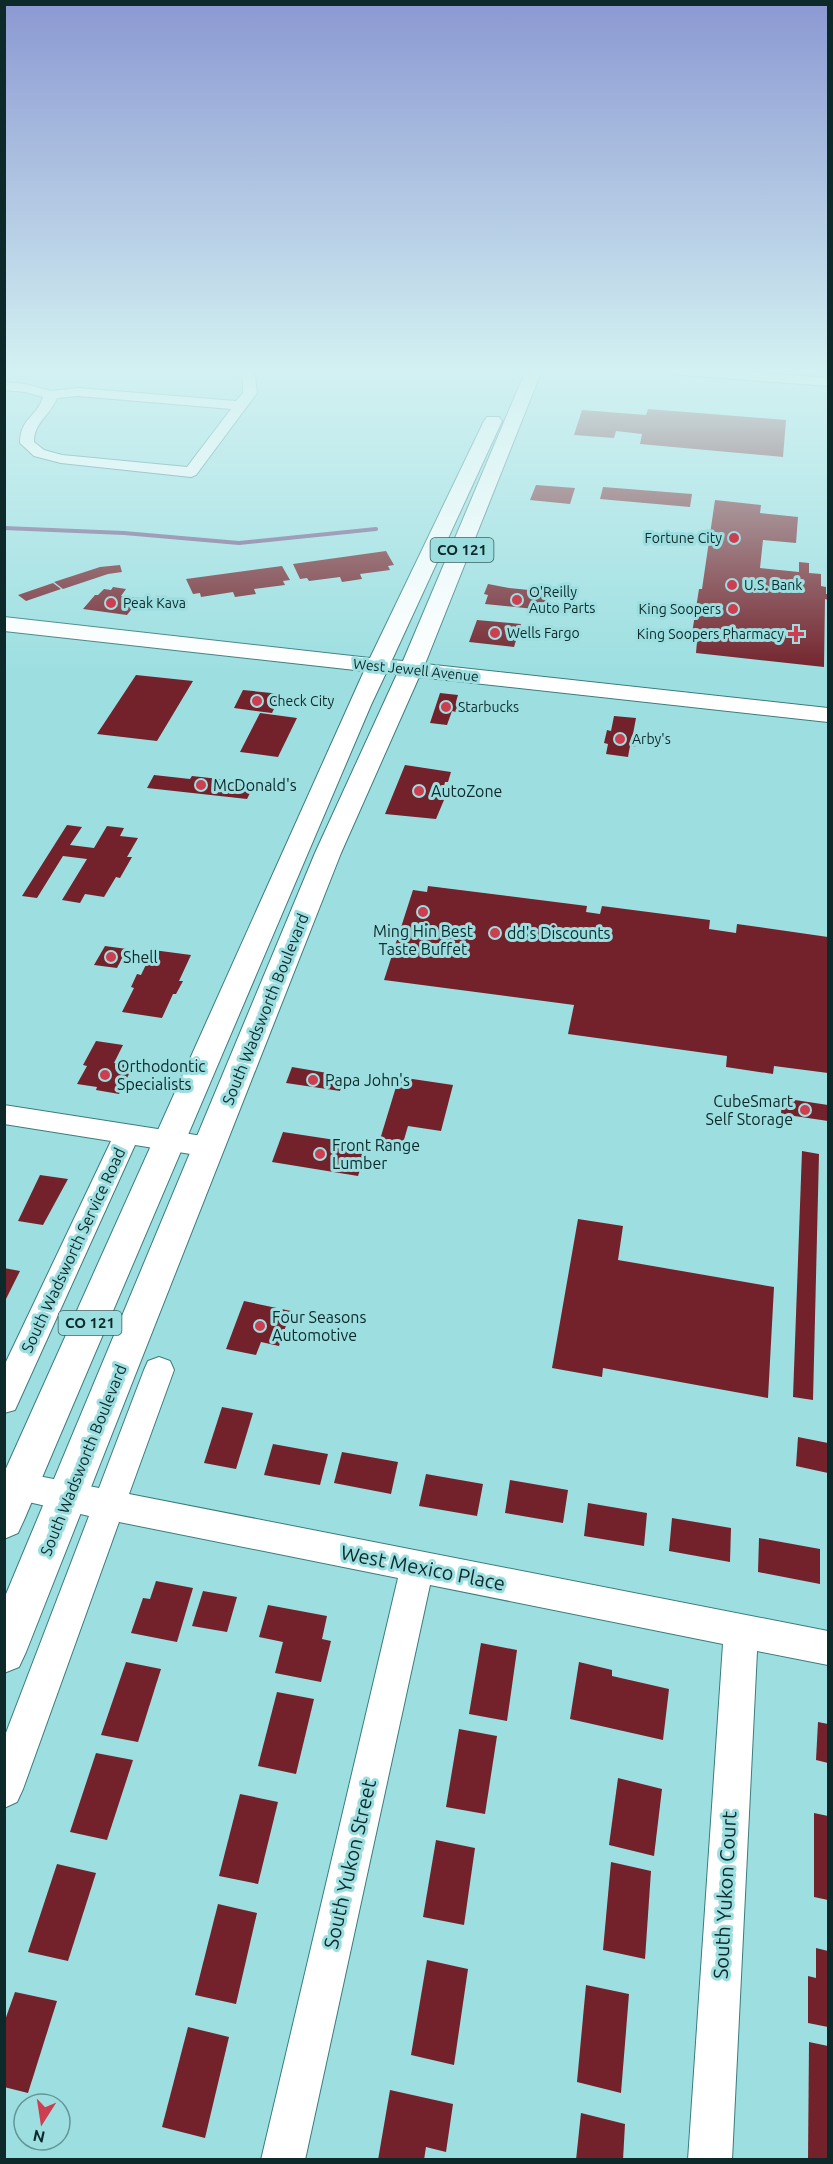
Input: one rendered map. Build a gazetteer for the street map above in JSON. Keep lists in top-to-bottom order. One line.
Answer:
{"streets":{"main road":["CO 121","West Jewell Avenue","South Wadsworth Boulevard"],"street":["South Wadsworth Service Road","West Mexico Place","South Yukon Street","South Yukon Court"]},"crossings":[["West Jewell Avenue","South Wadsworth Boulevard"],["South Wadsworth Boulevard","West Mexico Place"],["West Mexico Place","South Yukon Street"],["West Mexico Place","South Yukon Court"]],"places":{"other":["Fortune City","U.S. Bank","O'Reilly Auto Parts","Peak Kava","King Soopers","Wells Fargo","Check City","Starbucks","Arby's","McDonald's","AutoZone","Ming Hin Best Taste Buffet","dd's Discounts","Shell","Orthodontic Specialists","Papa John's","CubeSmart Self Storage","Front Range Lumber","Four Seasons Automotive"],"health":["King Soopers Pharmacy"]},"north":"bottom"}
